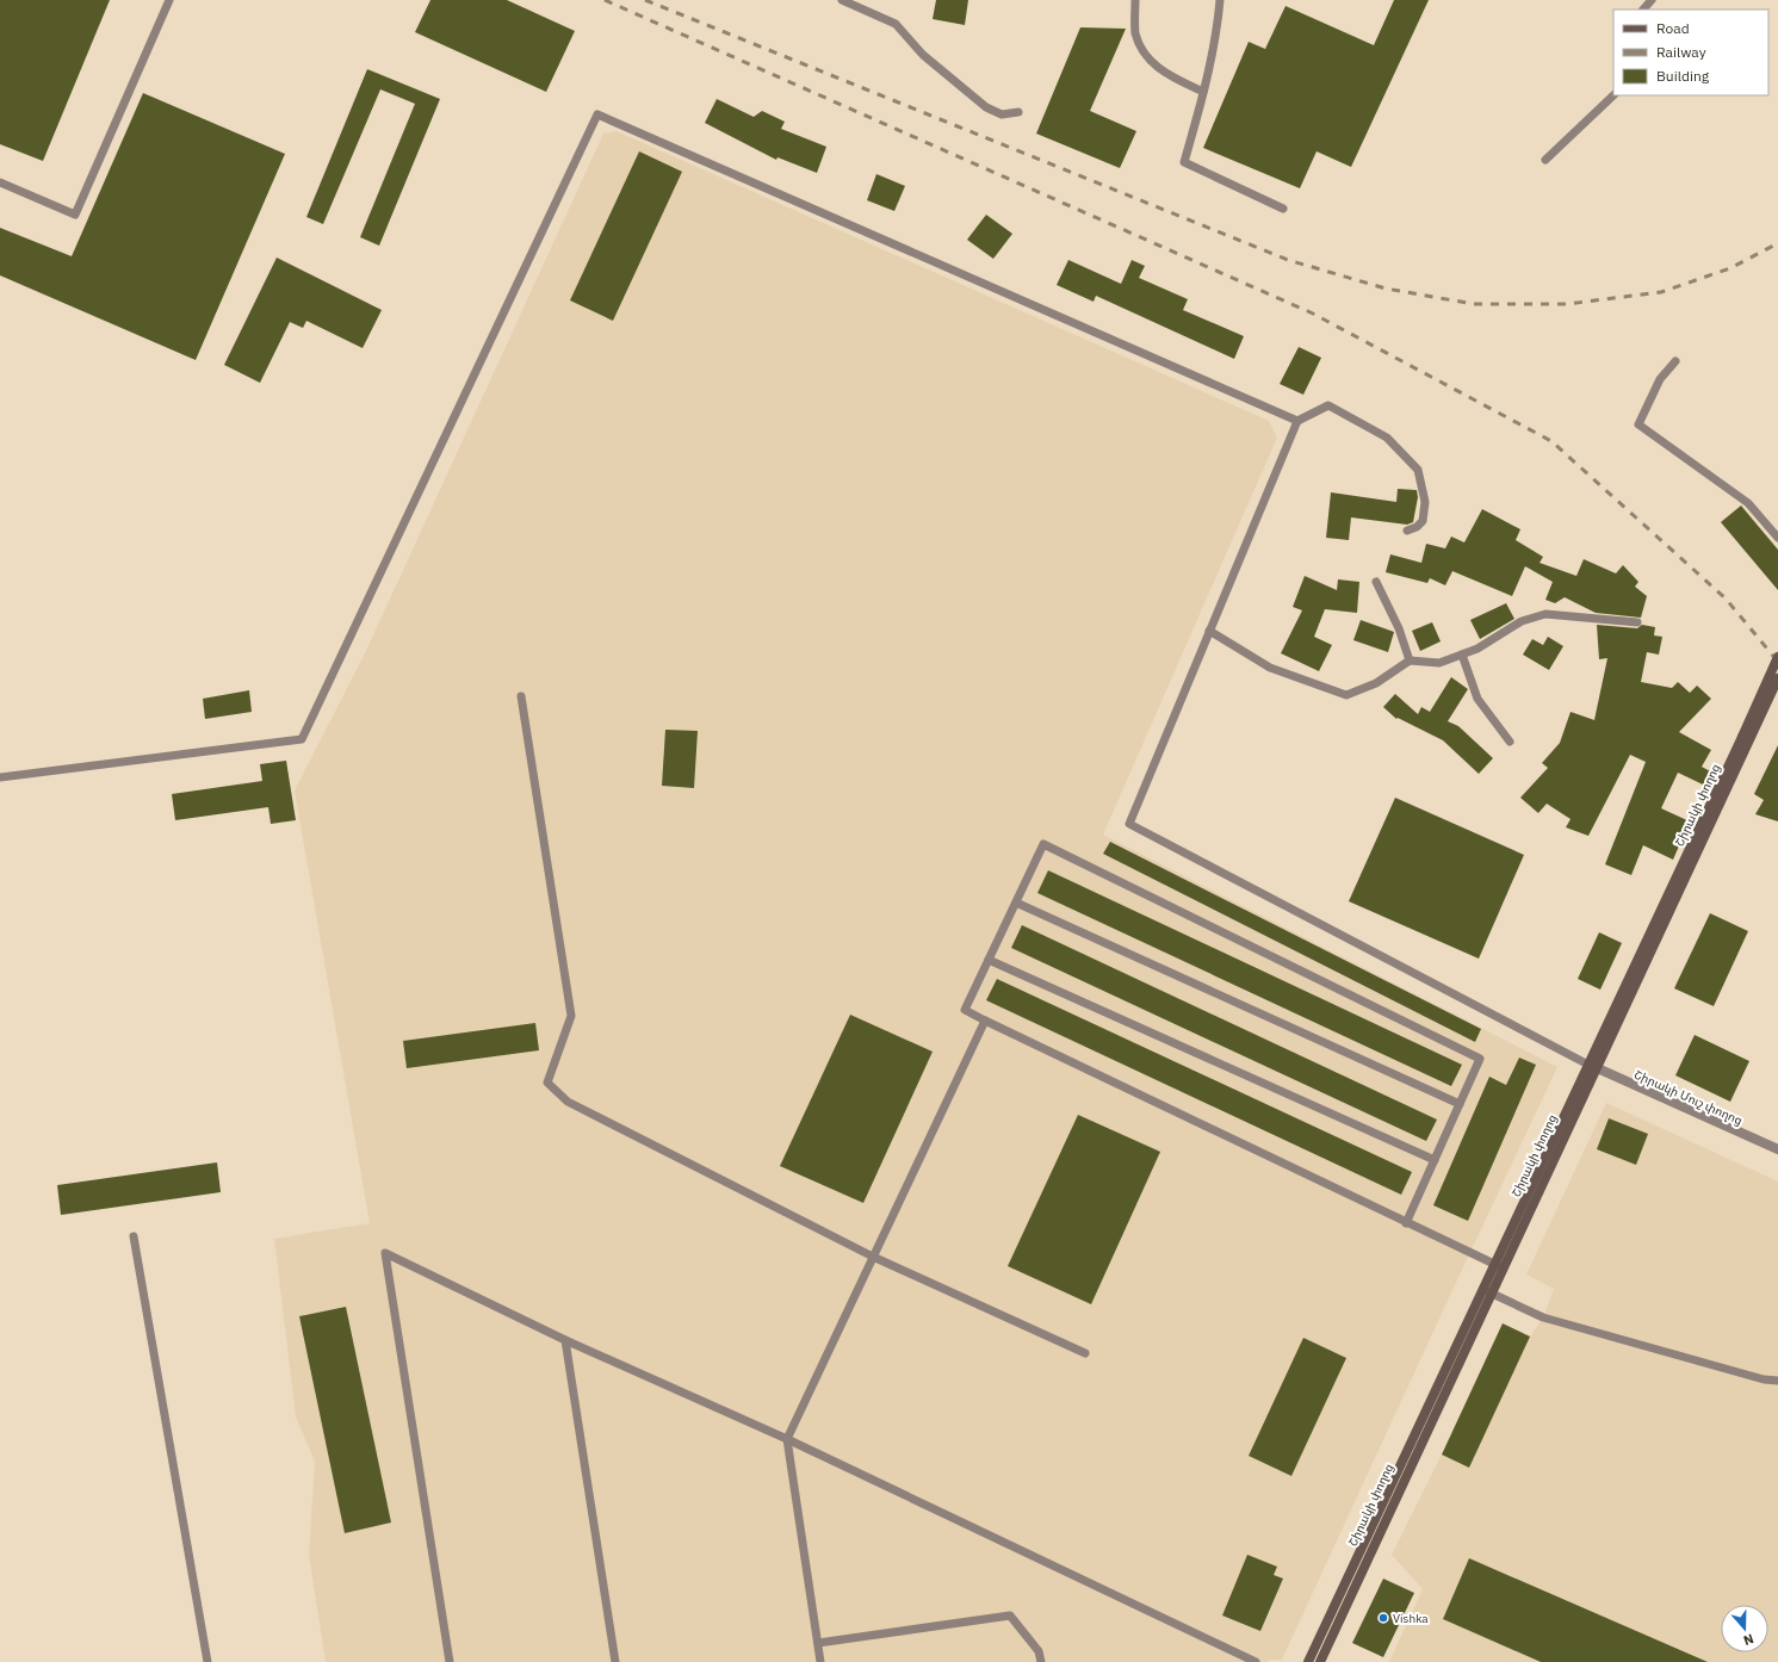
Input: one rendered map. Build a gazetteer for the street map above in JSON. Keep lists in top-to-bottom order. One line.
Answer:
{"streets":{"main road":["Շիրակի փողոց"],"street":["Շիրակի Մուշ փողոց"]},"crossings":[["Շիրակի փողոց","Շիրակի Մուշ փողոց"]],"places":["Vishka"],"legend":["Road","Railway","Building"],"north":"bottom"}
